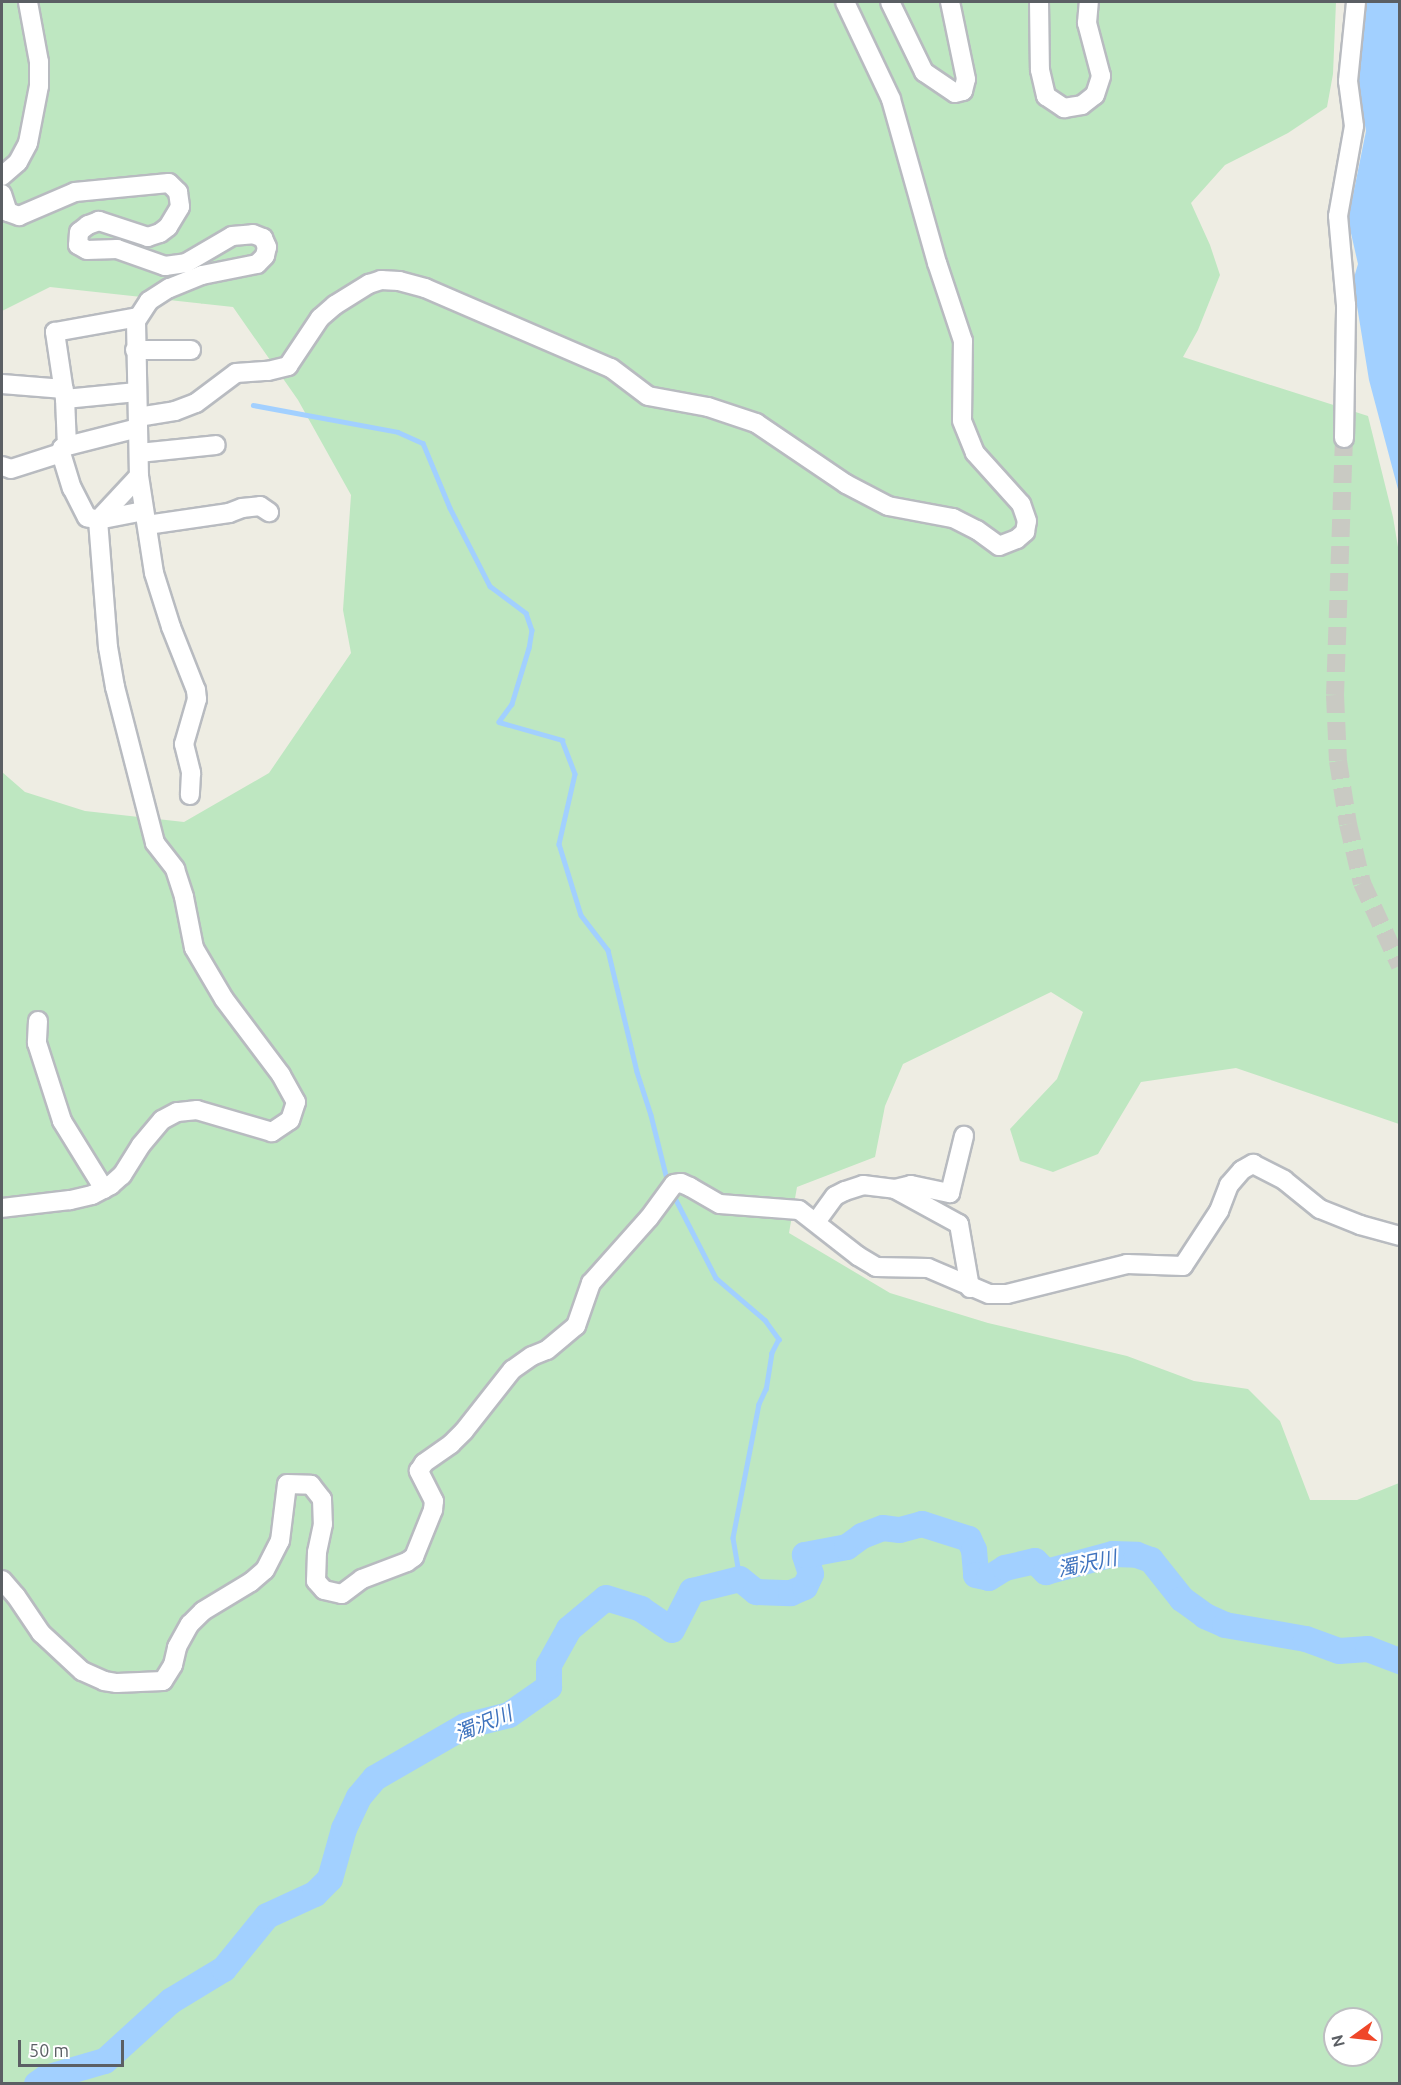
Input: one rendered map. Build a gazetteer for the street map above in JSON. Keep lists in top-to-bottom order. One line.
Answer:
{"water":["濁沢川"],"scale_bar":"50 m","north":"left"}
